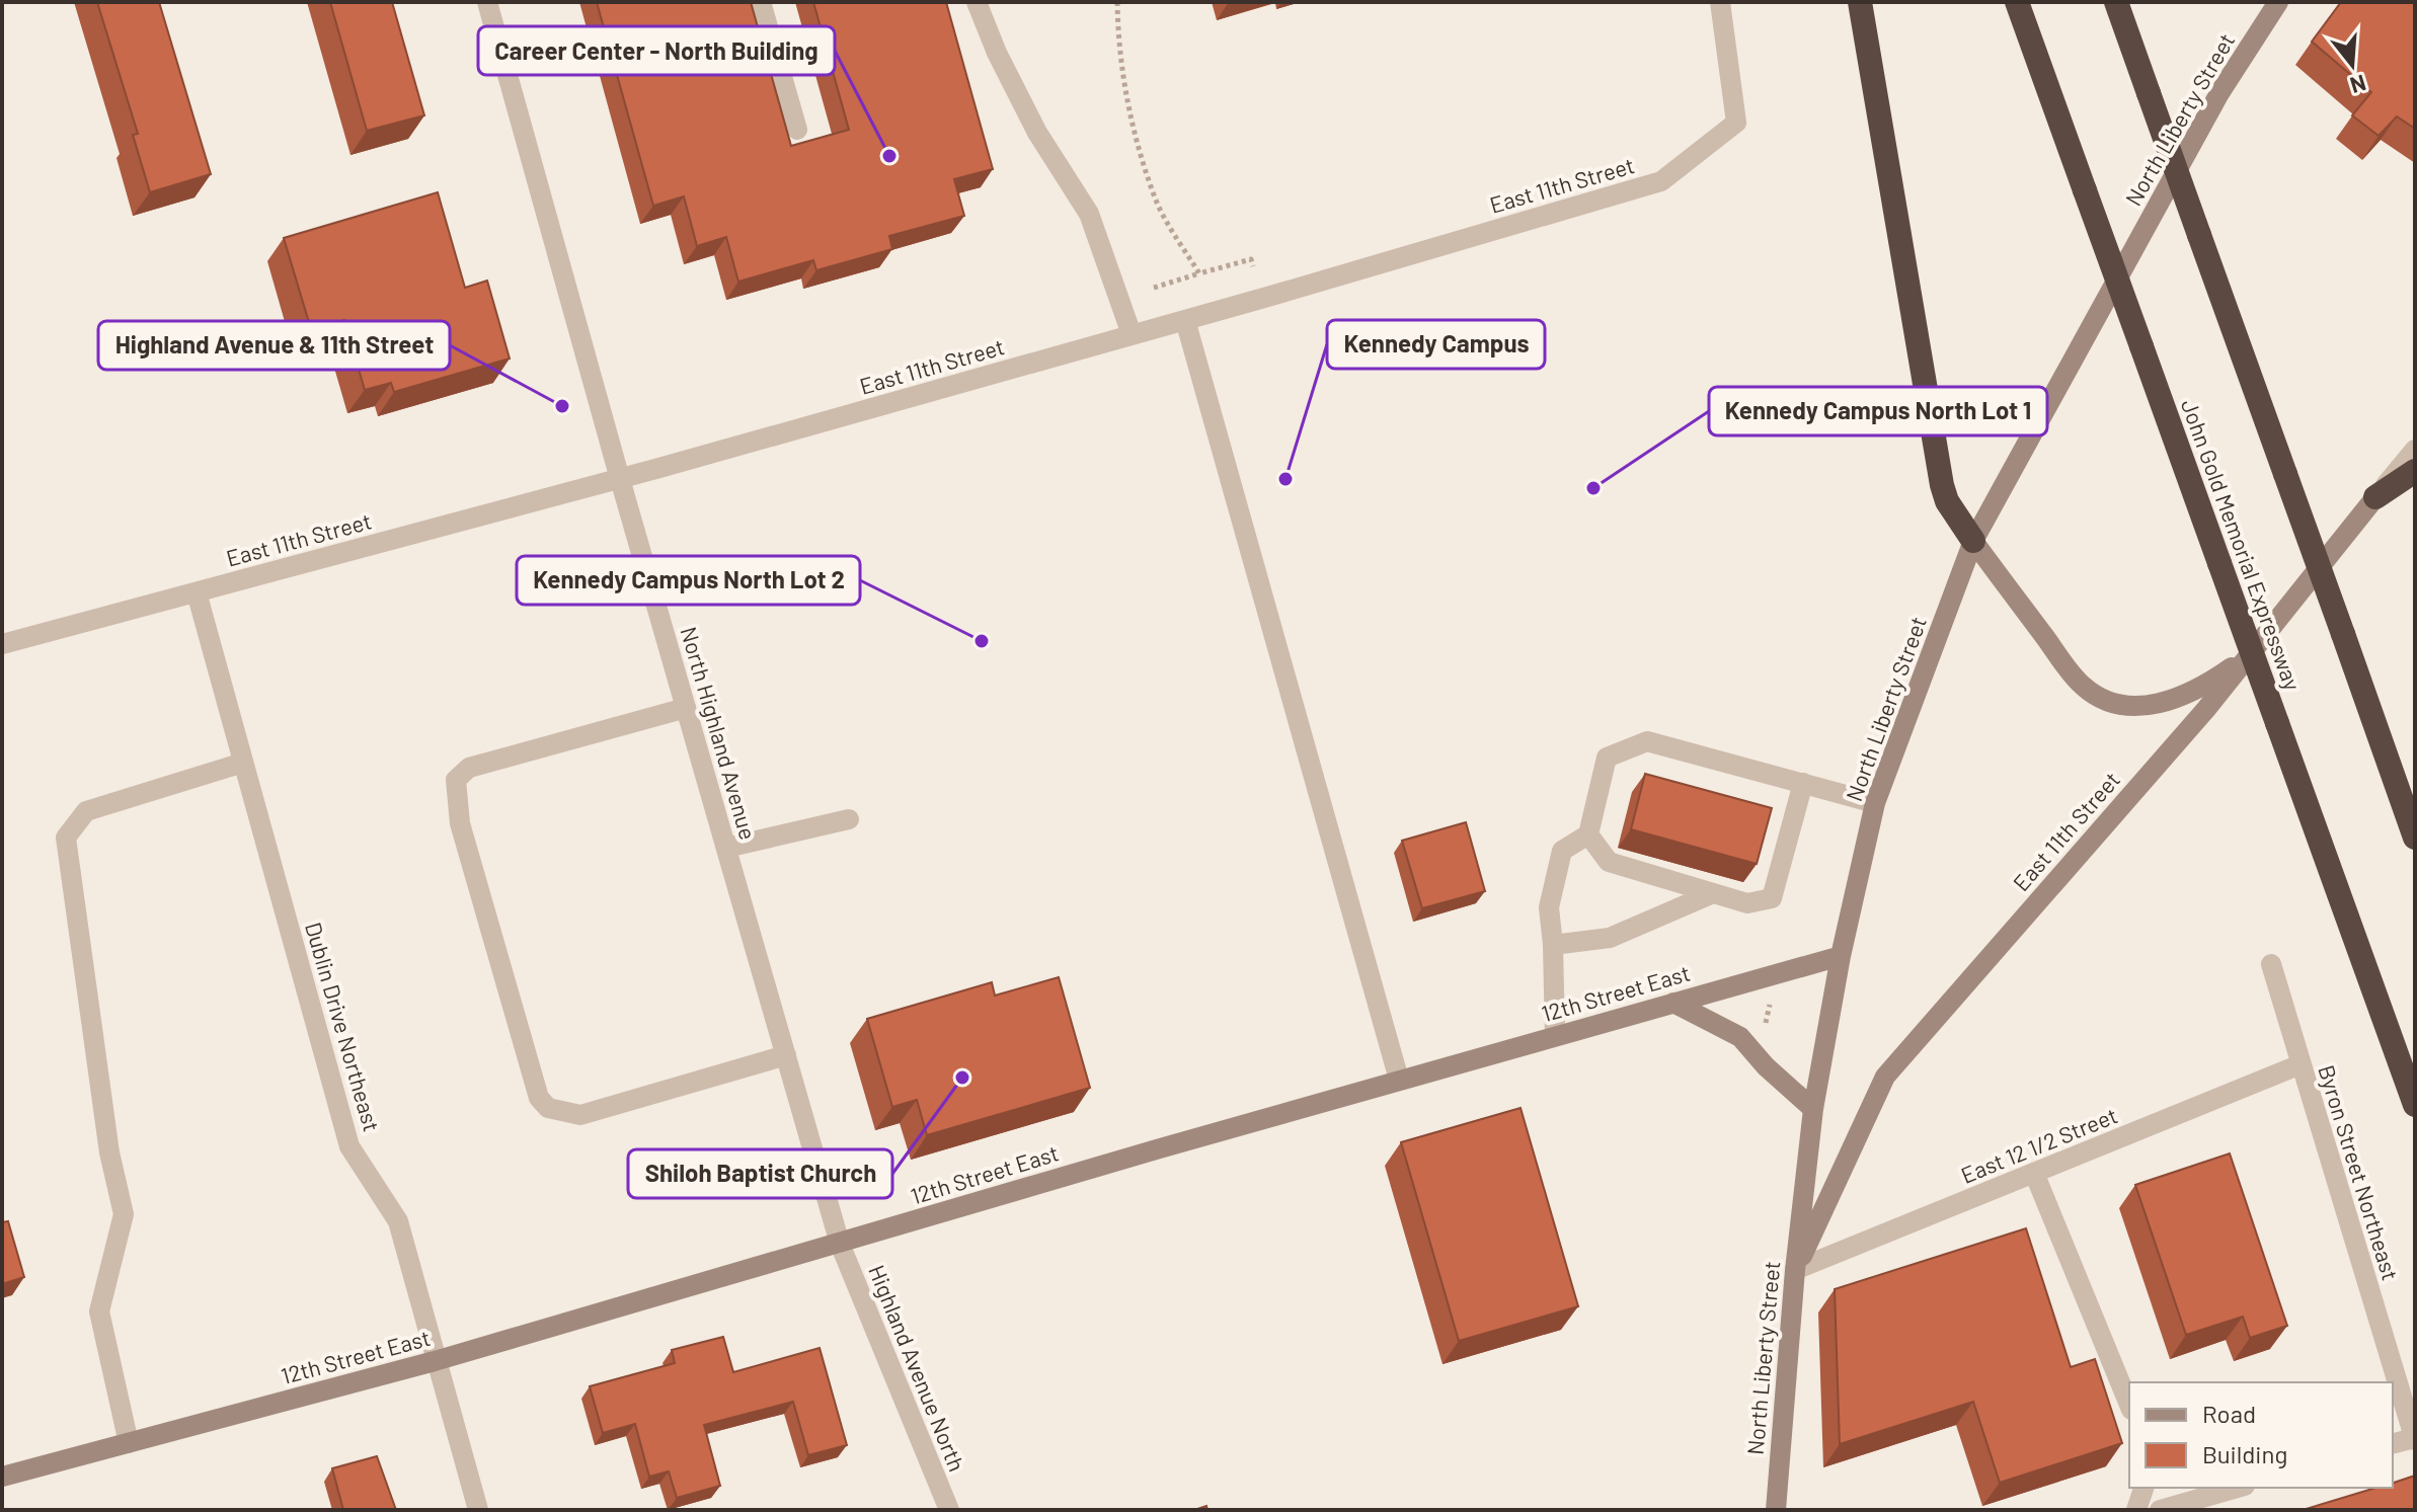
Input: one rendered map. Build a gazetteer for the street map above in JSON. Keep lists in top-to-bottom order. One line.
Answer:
{"streets":{"highway":["John Gold Memorial Expressway"],"main road":["North Liberty Street","East 11th Street","12th Street East"],"street":["North Highland Avenue","Dublin Drive Northeast","East 12 1/2 Street","Byron Street Northeast","Highland Avenue North"]},"crossings":[["North Liberty Street","East 11th Street"],["North Liberty Street","12th Street East"],["North Liberty Street","East 12 1/2 Street"],["East 11th Street","North Highland Avenue"],["East 11th Street","Dublin Drive Northeast"],["East 11th Street","East 12 1/2 Street"],["North Highland Avenue","12th Street East"],["North Highland Avenue","Highland Avenue North"],["12th Street East","Dublin Drive Northeast"],["12th Street East","Highland Avenue North"],["East 12 1/2 Street","Byron Street Northeast"]],"places":["Career Center - North Building","Highland Avenue & 11th Street","Kennedy Campus","Kennedy Campus North Lot 1","Kennedy Campus North Lot 2","Shiloh Baptist Church"],"legend":["Road","Building"],"north":"bottom"}
